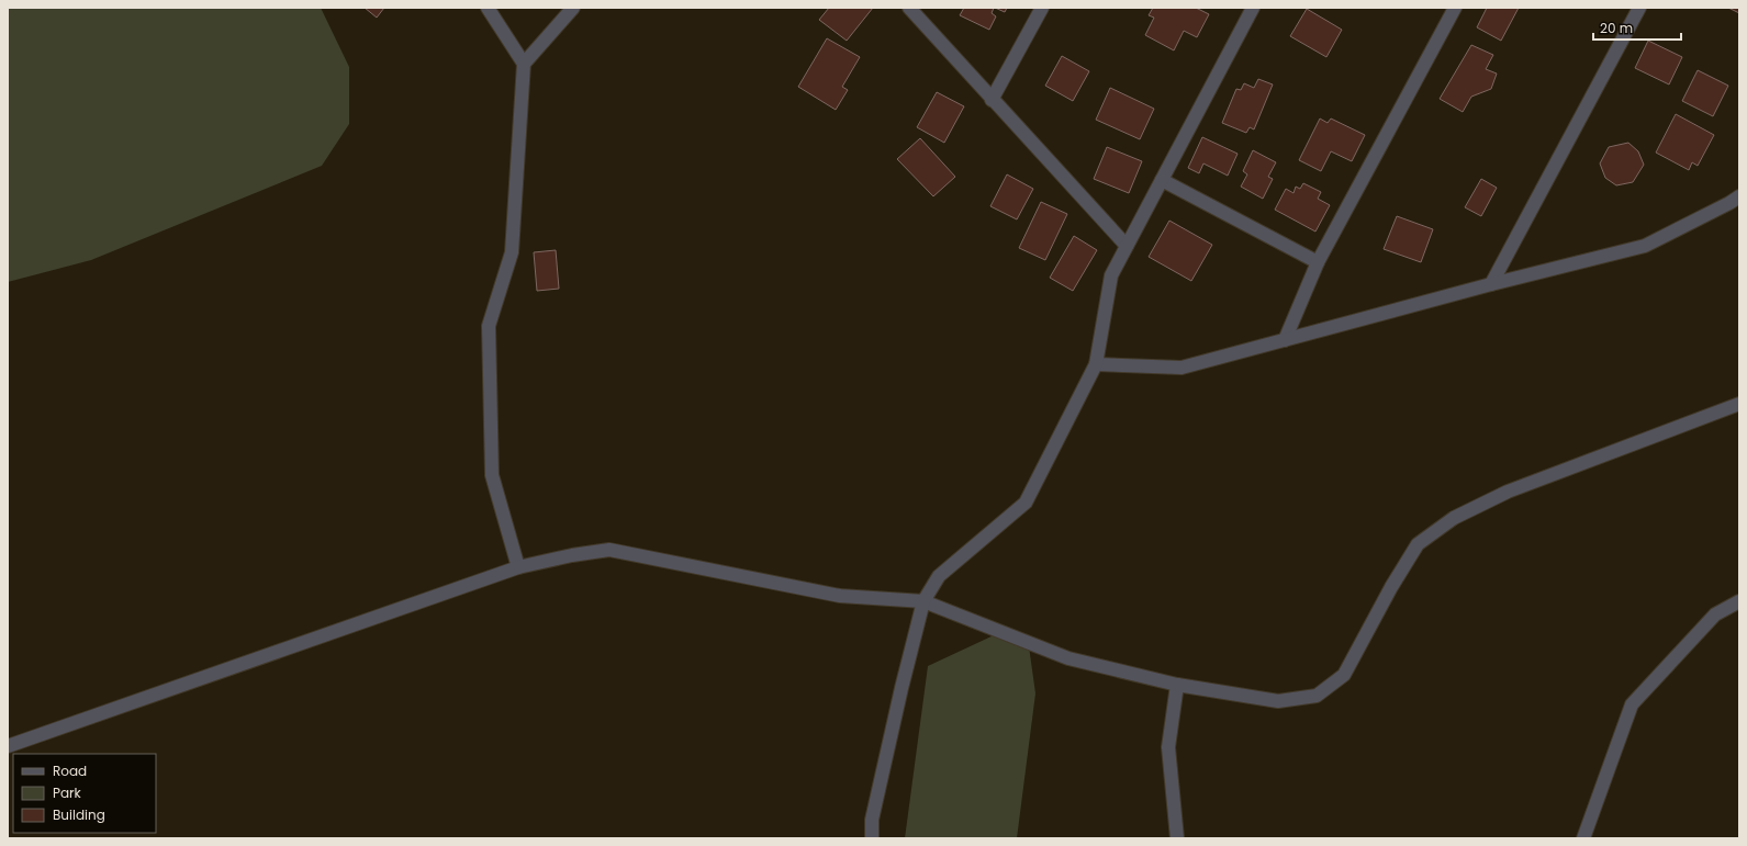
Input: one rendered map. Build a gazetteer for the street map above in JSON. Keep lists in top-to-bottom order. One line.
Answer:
{"legend":["Road","Park","Building"],"scale_bar":"20 m"}
